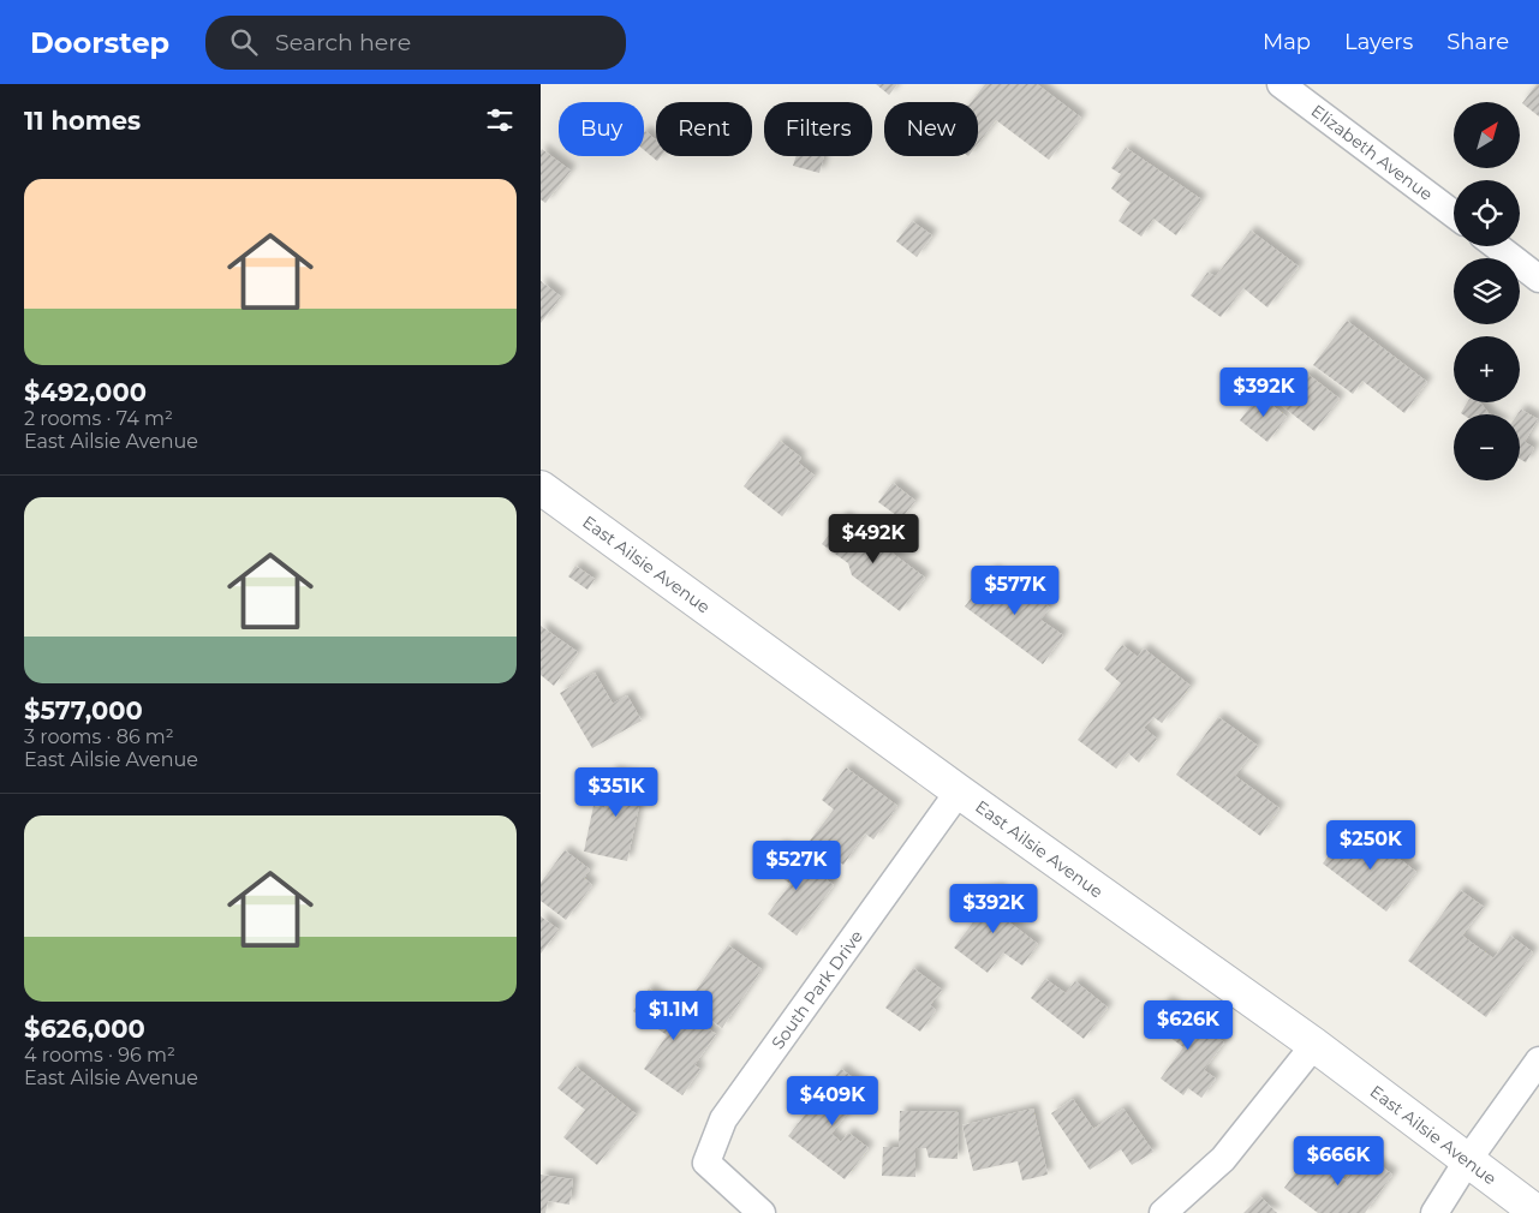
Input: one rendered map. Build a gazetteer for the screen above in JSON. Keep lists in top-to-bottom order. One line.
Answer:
{"streets":{"street":["Elizabeth Avenue","East Ailsie Avenue","South Park Drive"]},"crossings":[["East Ailsie Avenue","South Park Drive"]],"north":"top right","page":{"header":"Doorstep","search":"Search here","nav":["Map","Layers","Share"],"heading":"11 homes","map_buttons":["+","−"],"chip":["Buy","Rent","Filters","New"],"list":[{"name":"$492,000","note":"2 rooms · 74 m² · East Ailsie Avenue"},{"name":"$577,000","note":"3 rooms · 86 m² · East Ailsie Avenue"},{"name":"$626,000","note":"4 rooms · 96 m² · East Ailsie Avenue"}],"price":["$392K","$492K","$577K","$351K","$250K","$527K","$392K","$1.1M","$626K","$409K","$666K"]}}
